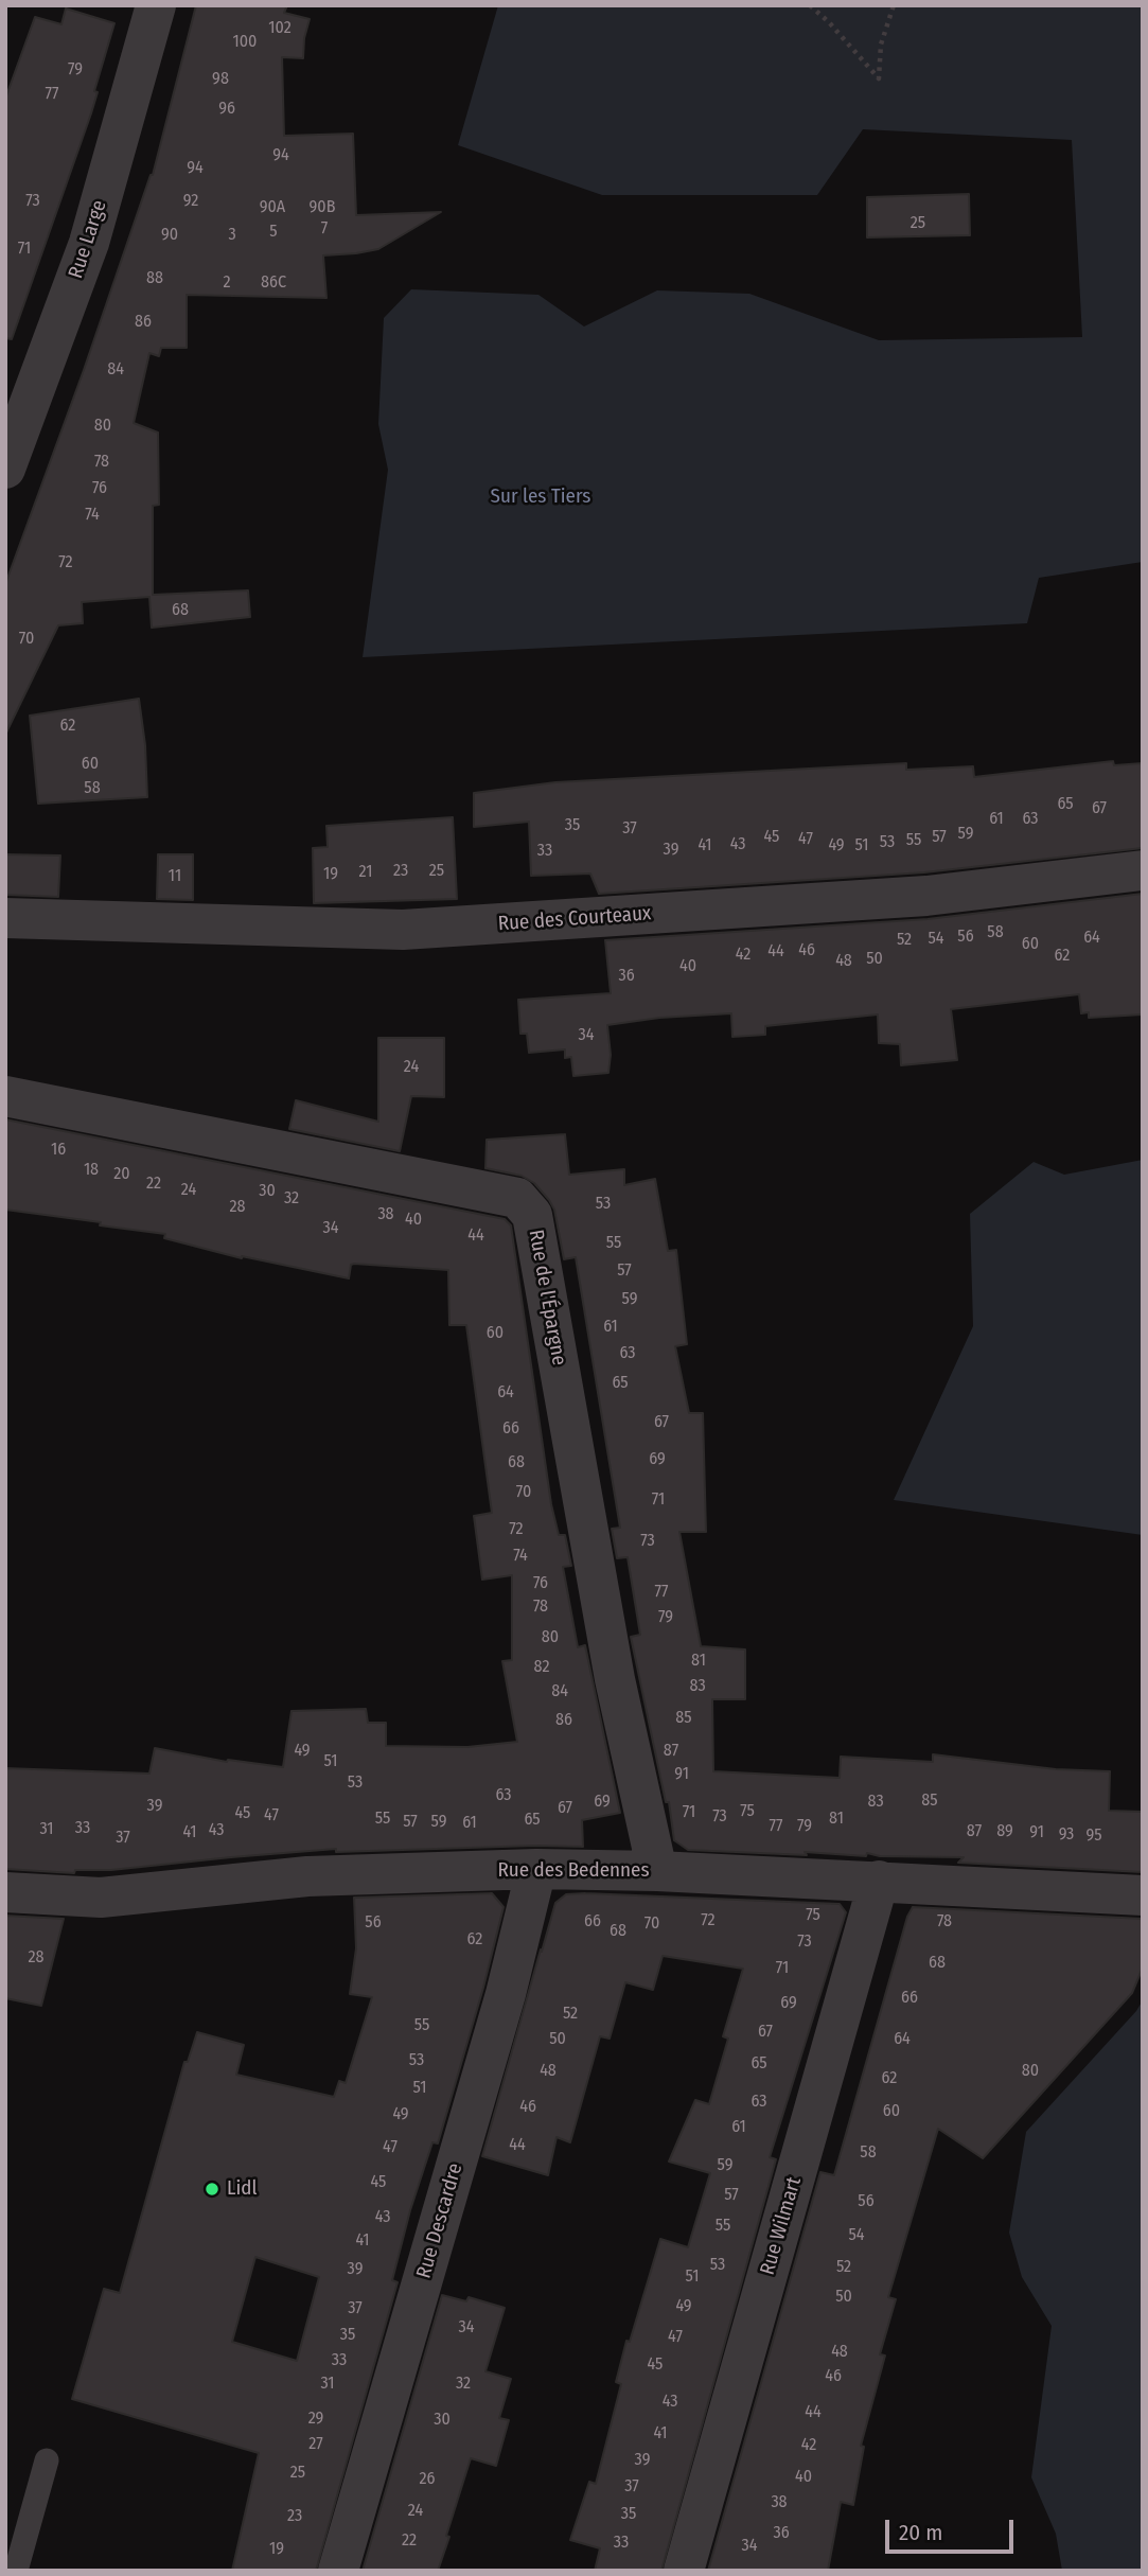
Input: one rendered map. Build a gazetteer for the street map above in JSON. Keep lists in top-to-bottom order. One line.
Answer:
{"streets":{"street":["Rue Large","Rue des Courteaux","Rue de l'Épargne","Rue des Bedennes","Rue Descardre","Rue Wilmart"]},"crossings":[["Rue de l'Épargne","Rue des Bedennes"],["Rue des Bedennes","Rue Descardre"],["Rue des Bedennes","Rue Wilmart"]],"parks":["Sur les Tiers"],"places":["Lidl"],"house_numbers":["102","100","79","98","77","96","94","94","73","92","90A","90B","25","7","5","90","3","71","88","2","86C","86","84","80","78","76","74","72","68","70","62","60","58","65","67","61","63","35","37","59","45","57","47","55","53","43","41","49","51","39","33","23","25","21","19","11","58","56","64","54","52","60","46","44","42","62","50","48","40","36","34","24","16","18","20","22","24","30","32","53","28","38","40","34","44","55","57","59","61","60","63","65","64","67","66","69","68","70","71","72","73","74","76","77","78","79","80","81","82","83","84","85","86","49","87","51","91","53","63","85","69","83","39","67","75","71","45","47","73","55","81","65","57","59","61","77","79","33","31","43","87","89","41","91","93","95","37","75","72","66","78","56","70","68","62","73","28","68","71","66","69","52","55","67","50","64","53","65","48","80","62","51","63","46","60","49","61","44","47","58","59","45","57","56","43","55","54","41","53","52","39","51","50","49","37","34","35","47","48","33","45","46","31","32","43","44","29","30","41","27","42","39","25","40","26","37","38","24","35","23","36","22","33","34","19"],"scale_bar":"20 m"}
